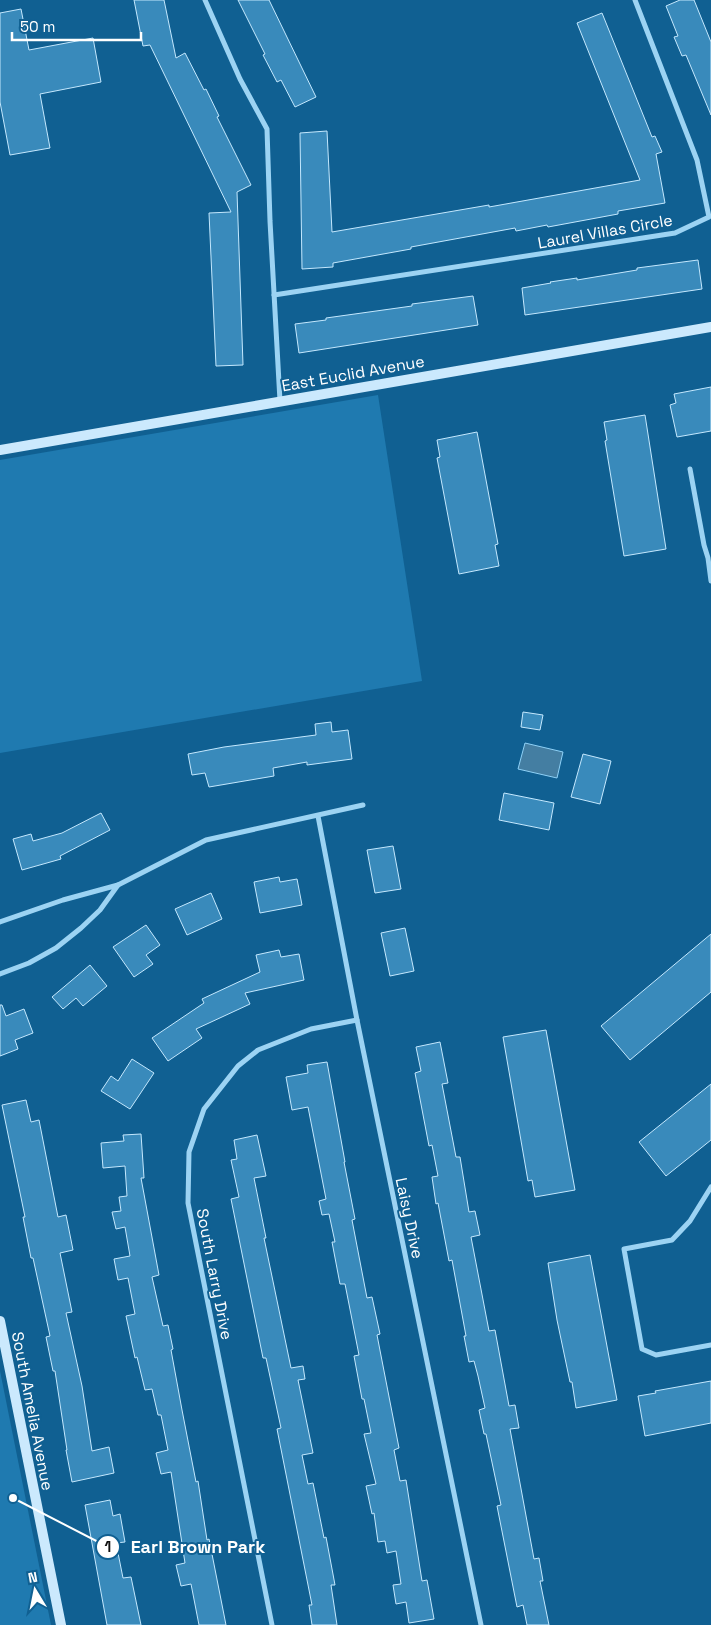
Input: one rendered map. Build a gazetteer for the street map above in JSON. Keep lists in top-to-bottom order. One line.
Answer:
{"streets":{"street":["Laurel Villas Circle","East Euclid Avenue","Laisy Drive","South Larry Drive","South Amelia Avenue"]},"crossings":[["Laisy Drive","South Larry Drive"]],"places":["Earl Brown Park"],"scale_bar":"50 m","north":"top"}
